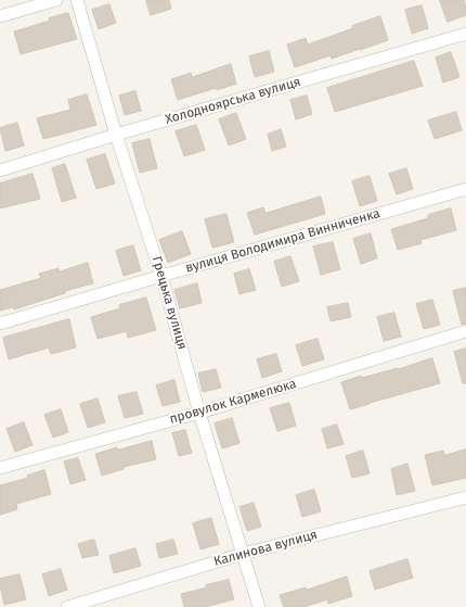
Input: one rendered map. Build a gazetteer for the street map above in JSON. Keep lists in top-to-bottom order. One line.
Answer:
{"streets":{"street":["Холодноярська вулиця","вулиця Володимира Винниченка","Грецька вулиця","провулок Кармелюка","Калинова вулиця"]},"crossings":[["Холодноярська вулиця","Грецька вулиця"],["вулиця Володимира Винниченка","Грецька вулиця"],["Грецька вулиця","провулок Кармелюка"],["Грецька вулиця","Калинова вулиця"]]}
